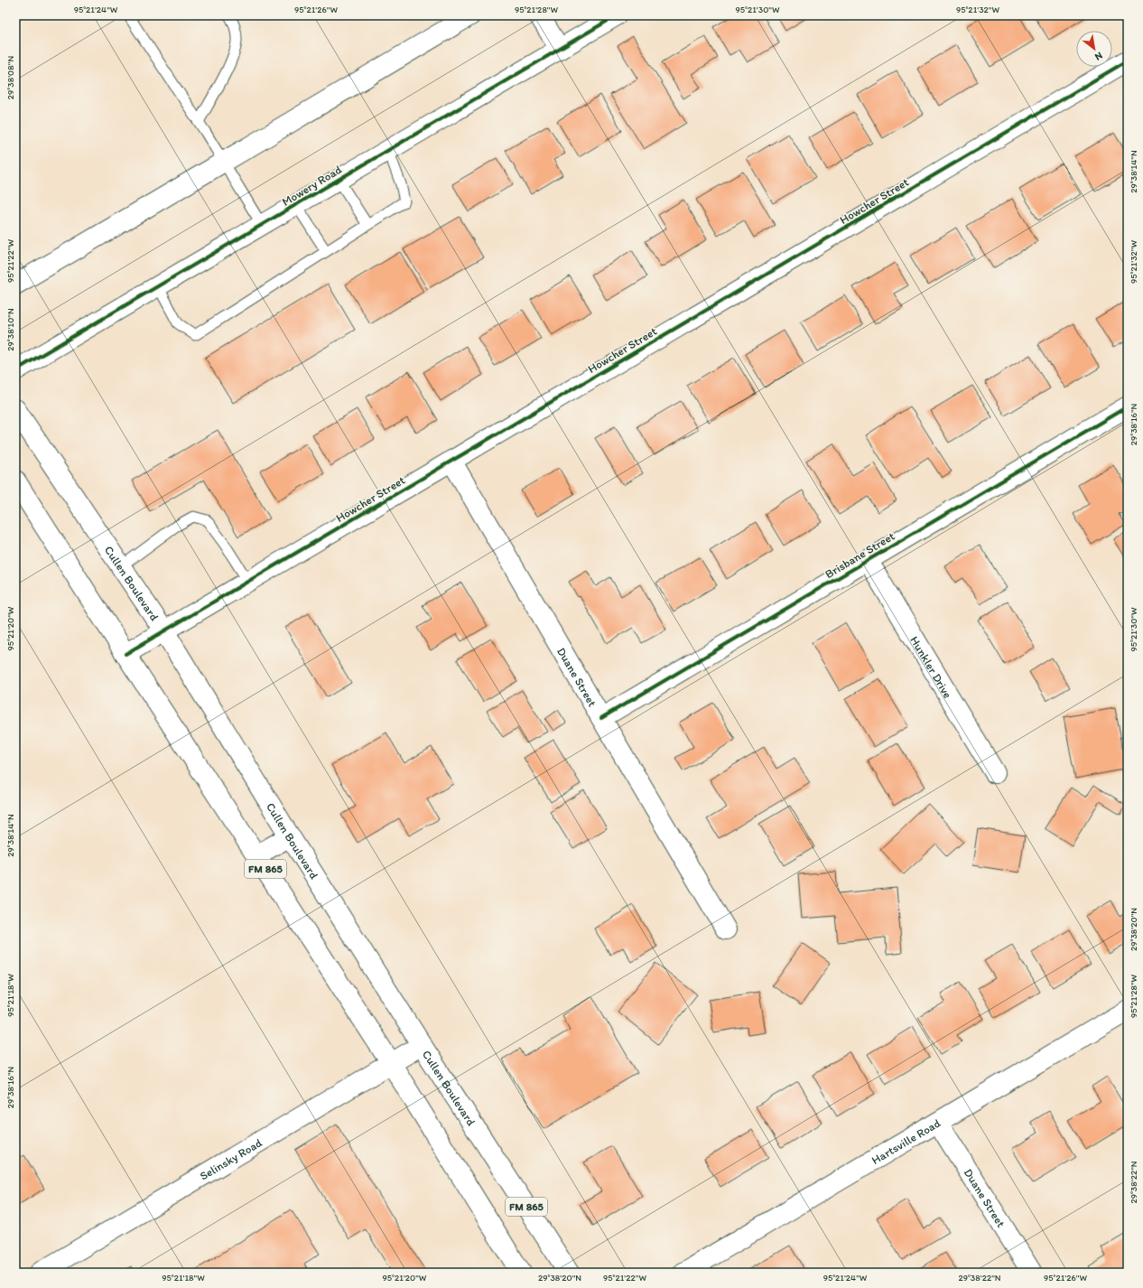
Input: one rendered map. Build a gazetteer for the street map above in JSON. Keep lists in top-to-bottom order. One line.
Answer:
{"streets":{"street":["Mowery Road","Howcher Street","Brisbane Street","Cullen Boulevard","Hunkler Drive","Duane Street","FM 865","Hartsville Road","Selinsky Road"]},"crossings":[["Howcher Street","Cullen Boulevard"],["Howcher Street","Duane Street"],["Howcher Street","FM 865"],["Brisbane Street","Hunkler Drive"],["Brisbane Street","Duane Street"],["Cullen Boulevard","Selinsky Road"],["Duane Street","Hartsville Road"],["FM 865","Selinsky Road"]],"north":"bottom right","coordinates":["95°21'24\"W","95°21'26\"W","95°21'28\"W","95°21'30\"W","95°21'32\"W","29°38'08\"N","29°38'14\"N","95°21'22\"W","29°38'10\"N","29°38'16\"N","95°21'20\"W","29°38'20\"N","95°21'18\"W","29°38'22\"N"]}
